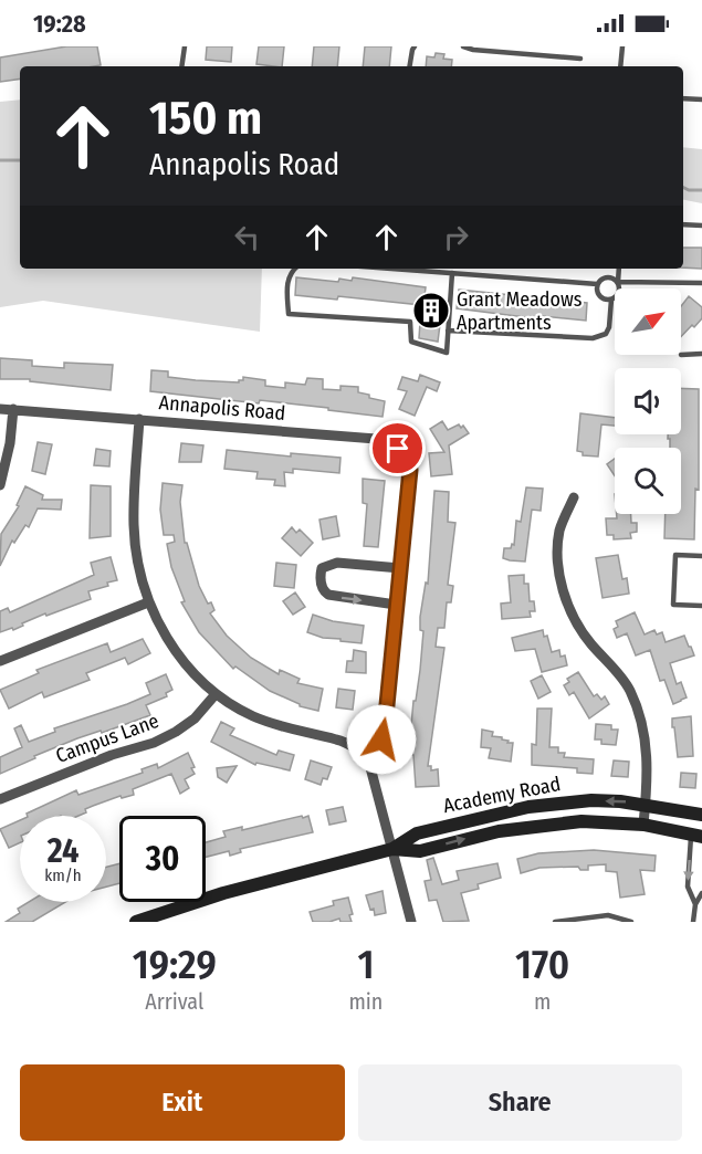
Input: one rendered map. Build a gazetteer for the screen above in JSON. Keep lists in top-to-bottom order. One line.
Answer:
{"streets":{"main road":["Academy Road"],"street":["Annapolis Road","Campus Lane"]},"places":{"building":["Grant Meadows Apartments"]},"north":"top right","page":{"status":"19:28","turn":["150 m","Annapolis Road"],"speed":"24 km/h","limit":"30","eta":["19:29","Arrival","1","min","170","m"],"buttons":["Exit","Share"]}}
